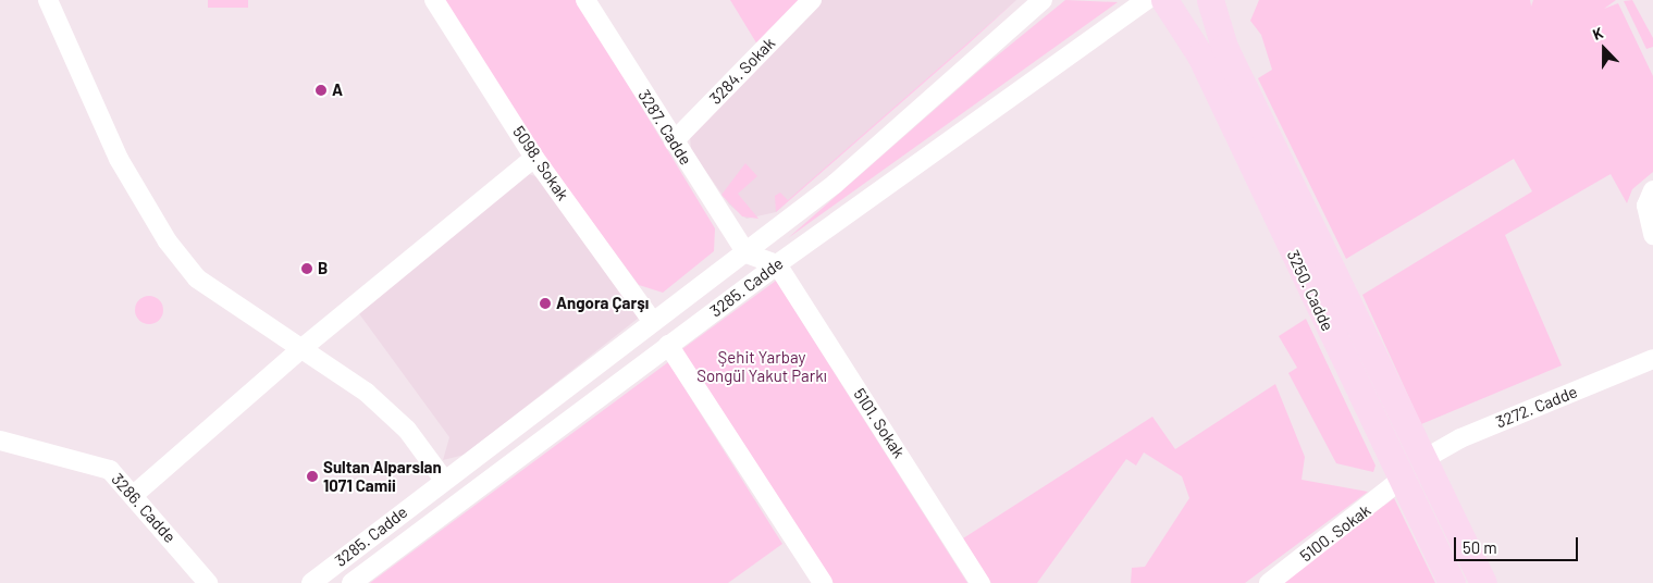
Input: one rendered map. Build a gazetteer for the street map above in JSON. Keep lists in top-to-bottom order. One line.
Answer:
{"streets":{"street":["3284. Sokak","3287. Cadde","5098. Sokak","3285. Cadde","3250. Cadde","3272. Cadde","5101. Sokak","3286. Cadde","5100. Sokak"]},"crossings":[["3284. Sokak","3287. Cadde"],["3287. Cadde","3285. Cadde"],["5098. Sokak","3285. Cadde"],["3285. Cadde","5101. Sokak"],["3250. Cadde","3272. Cadde"],["3250. Cadde","5100. Sokak"]],"parks":["Şehit Yarbay Songül Yakut Parkı"],"places":["A","B","Angora Çarşı","Sultan Alparslan 1071 Camii"],"scale_bar":"50 m","north":"top"}
